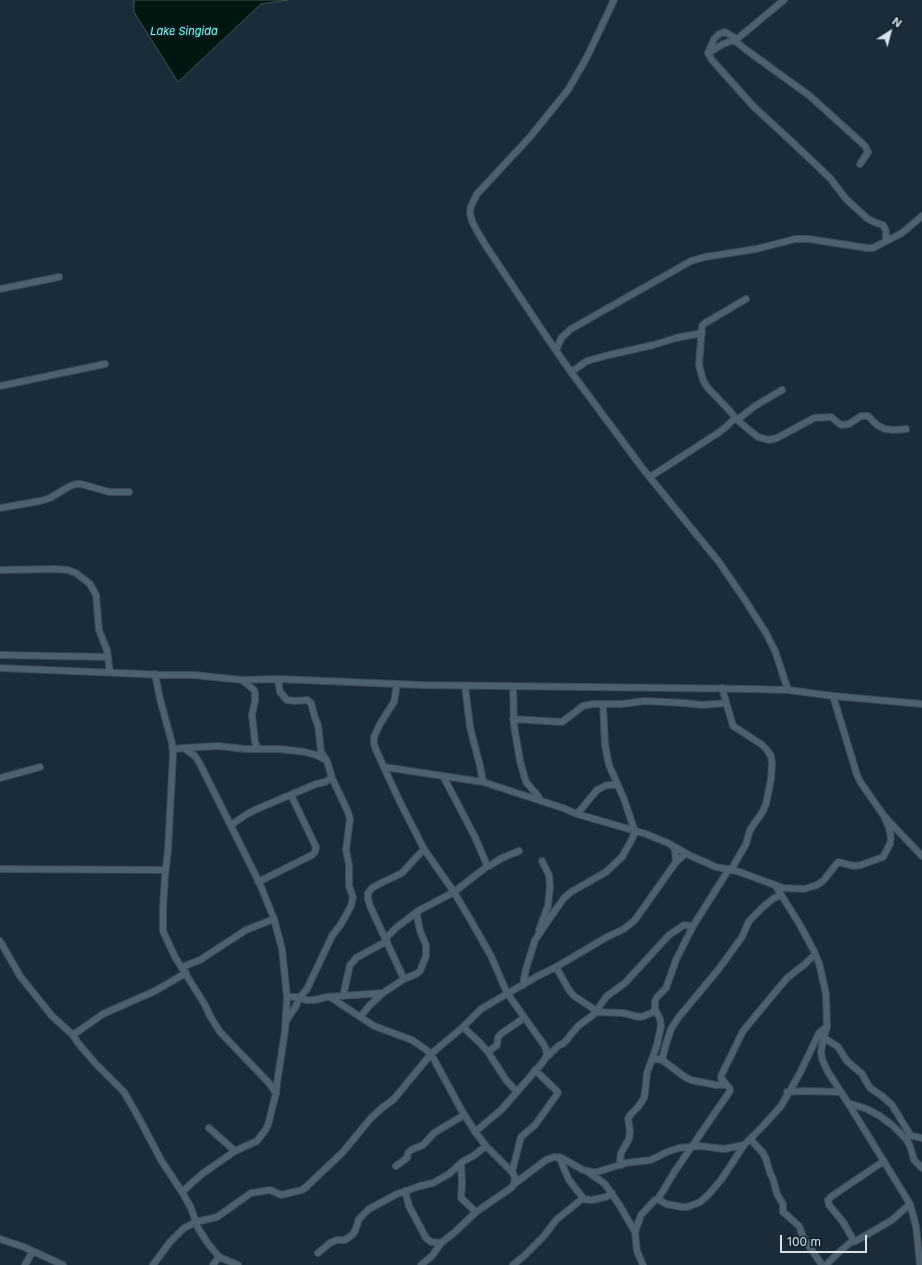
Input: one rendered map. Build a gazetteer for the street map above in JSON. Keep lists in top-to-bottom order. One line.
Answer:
{"water":["Lake Singida"],"scale_bar":"100 m","north":"top right"}
